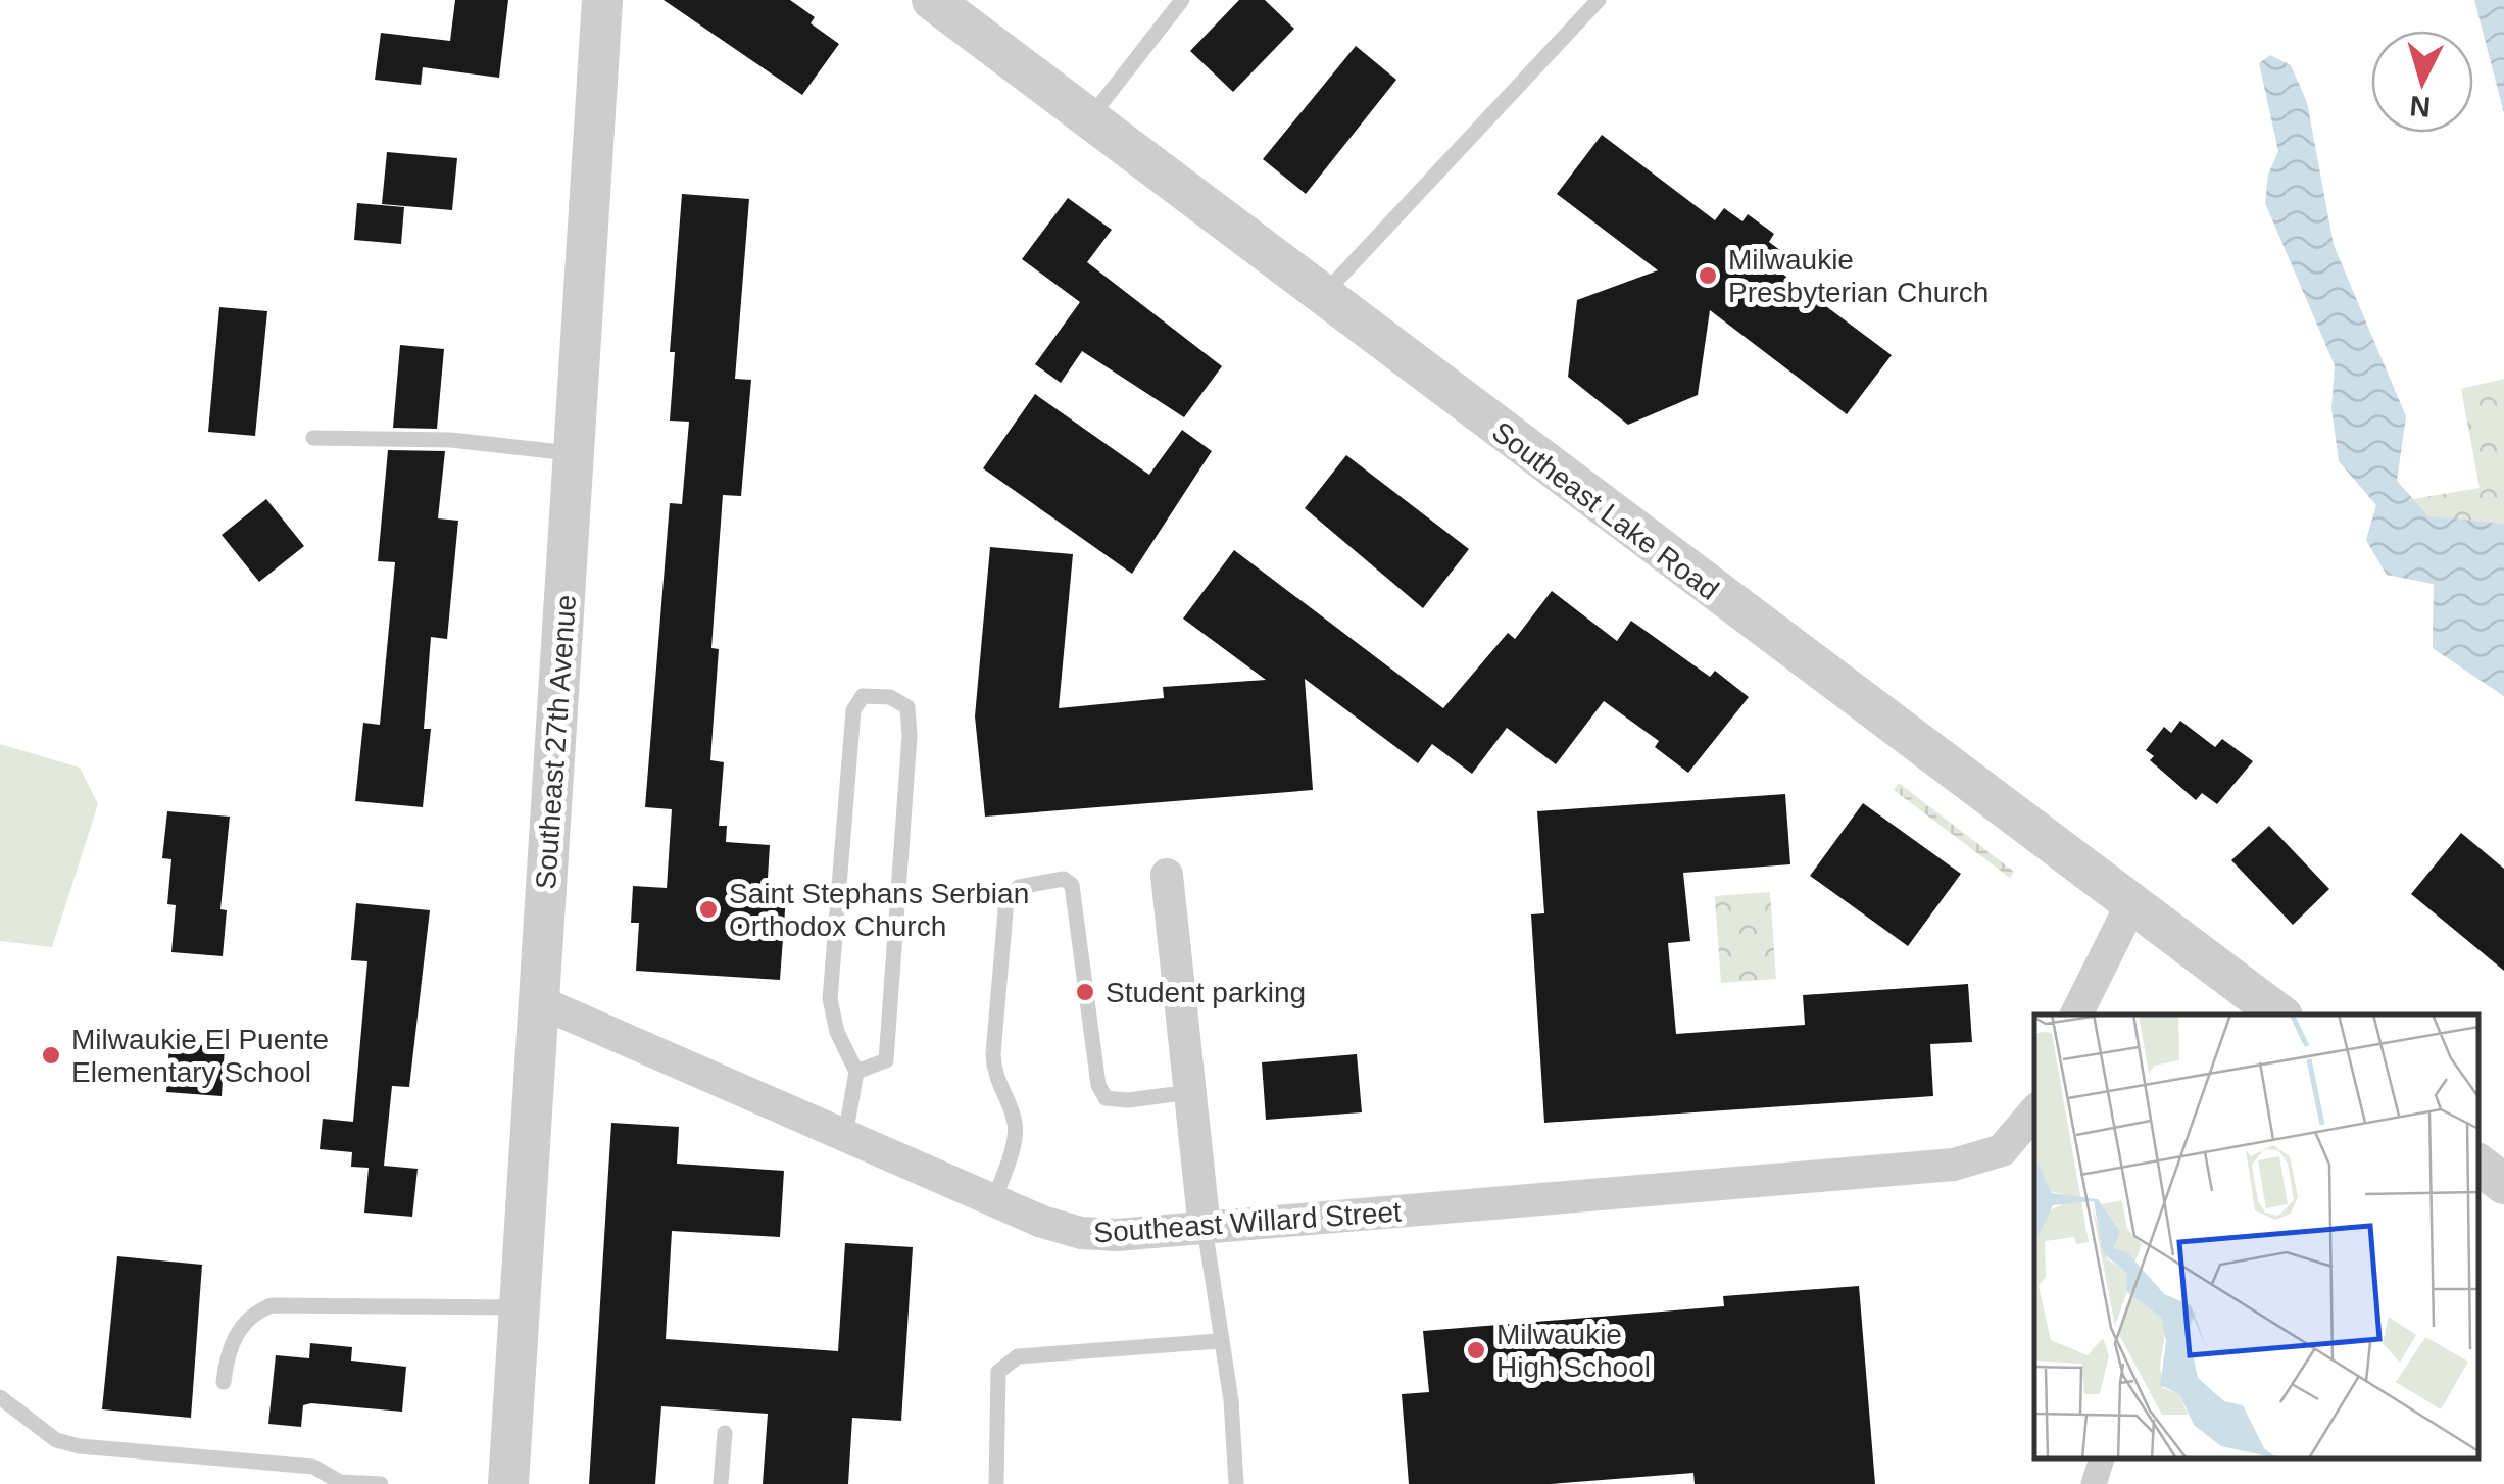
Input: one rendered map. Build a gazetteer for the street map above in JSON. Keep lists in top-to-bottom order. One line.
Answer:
{"streets":{"street":["Southeast Lake Road","Southeast 27th Avenue","Southeast Willard Street"]},"crossings":[["Southeast 27th Avenue","Southeast Willard Street"]],"places":["Milwaukie Presbyterian Church","Saint Stephans Serbian Orthodox Church","Student parking","Milwaukie El Puente Elementary School","Milwaukie High School"],"north":"bottom"}
